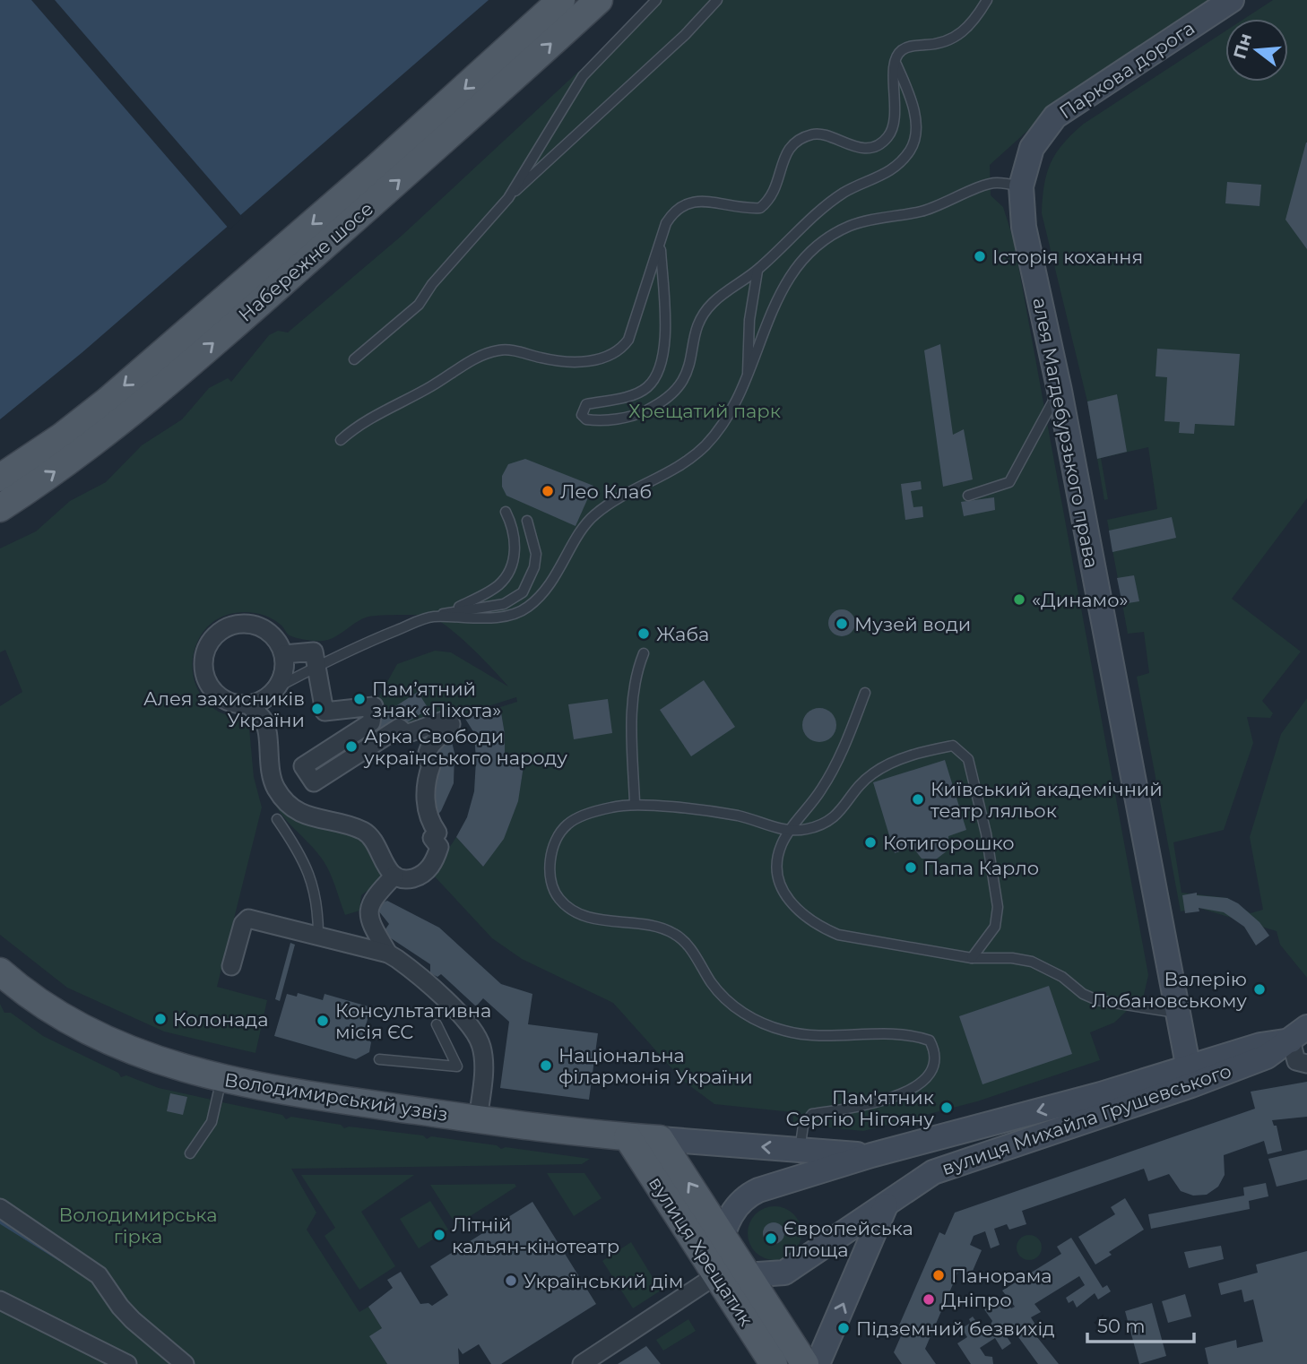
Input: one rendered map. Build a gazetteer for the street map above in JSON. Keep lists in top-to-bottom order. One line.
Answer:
{"streets":{"main road":["Паркова дорога","Набережне шосе","алея Магдебурзького права","Володимирський узвіз","вулиця Михайла Грушевського","вулиця Хрещатик"]},"crossings":[["Паркова дорога","алея Магдебурзького права"],["алея Магдебурзького права","вулиця Михайла Грушевського"],["Володимирський узвіз","вулиця Хрещатик"]],"parks":["Хрещатий парк","Володимирська гірка"],"places":["Історія кохання","Лео Клаб","«Динамо»","Музей води","Жаба","Памʼятний знак «Піхота»","Алея захисників України","Арка Свободи українського народу","Київський академічний театр ляльок","Котигорошко","Папа Карло","Валерію Лобановському","Колонада","Консультативна місія ЄС","Національна філармонія України","Пам'ятник Сергію Нігояну","Літній кальян-кінотеатр","Європейська площа","Панорама","Український дім","Дніпро","Підземний безвихід"],"scale_bar":"50 m","north":"left"}
